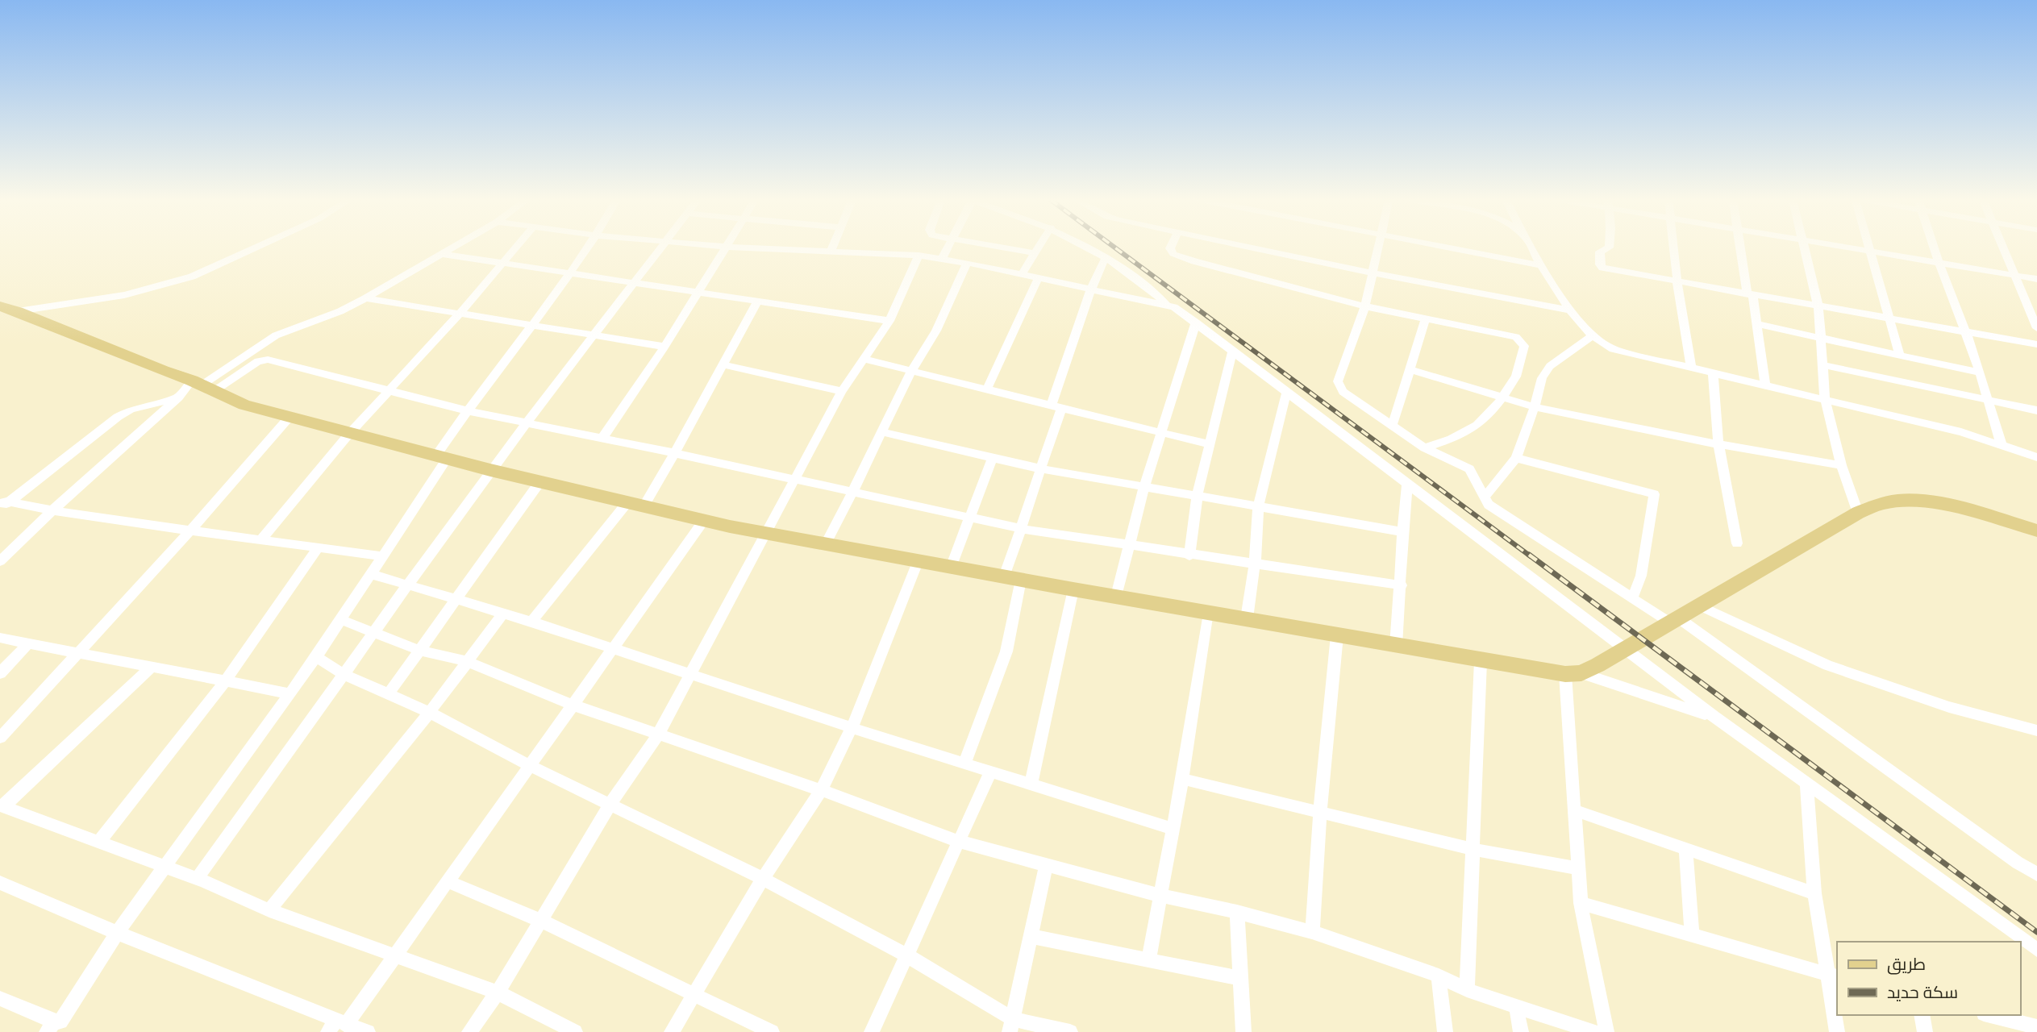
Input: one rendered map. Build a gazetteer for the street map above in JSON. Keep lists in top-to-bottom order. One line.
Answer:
{"legend":["طريق","سكة حديد"]}
